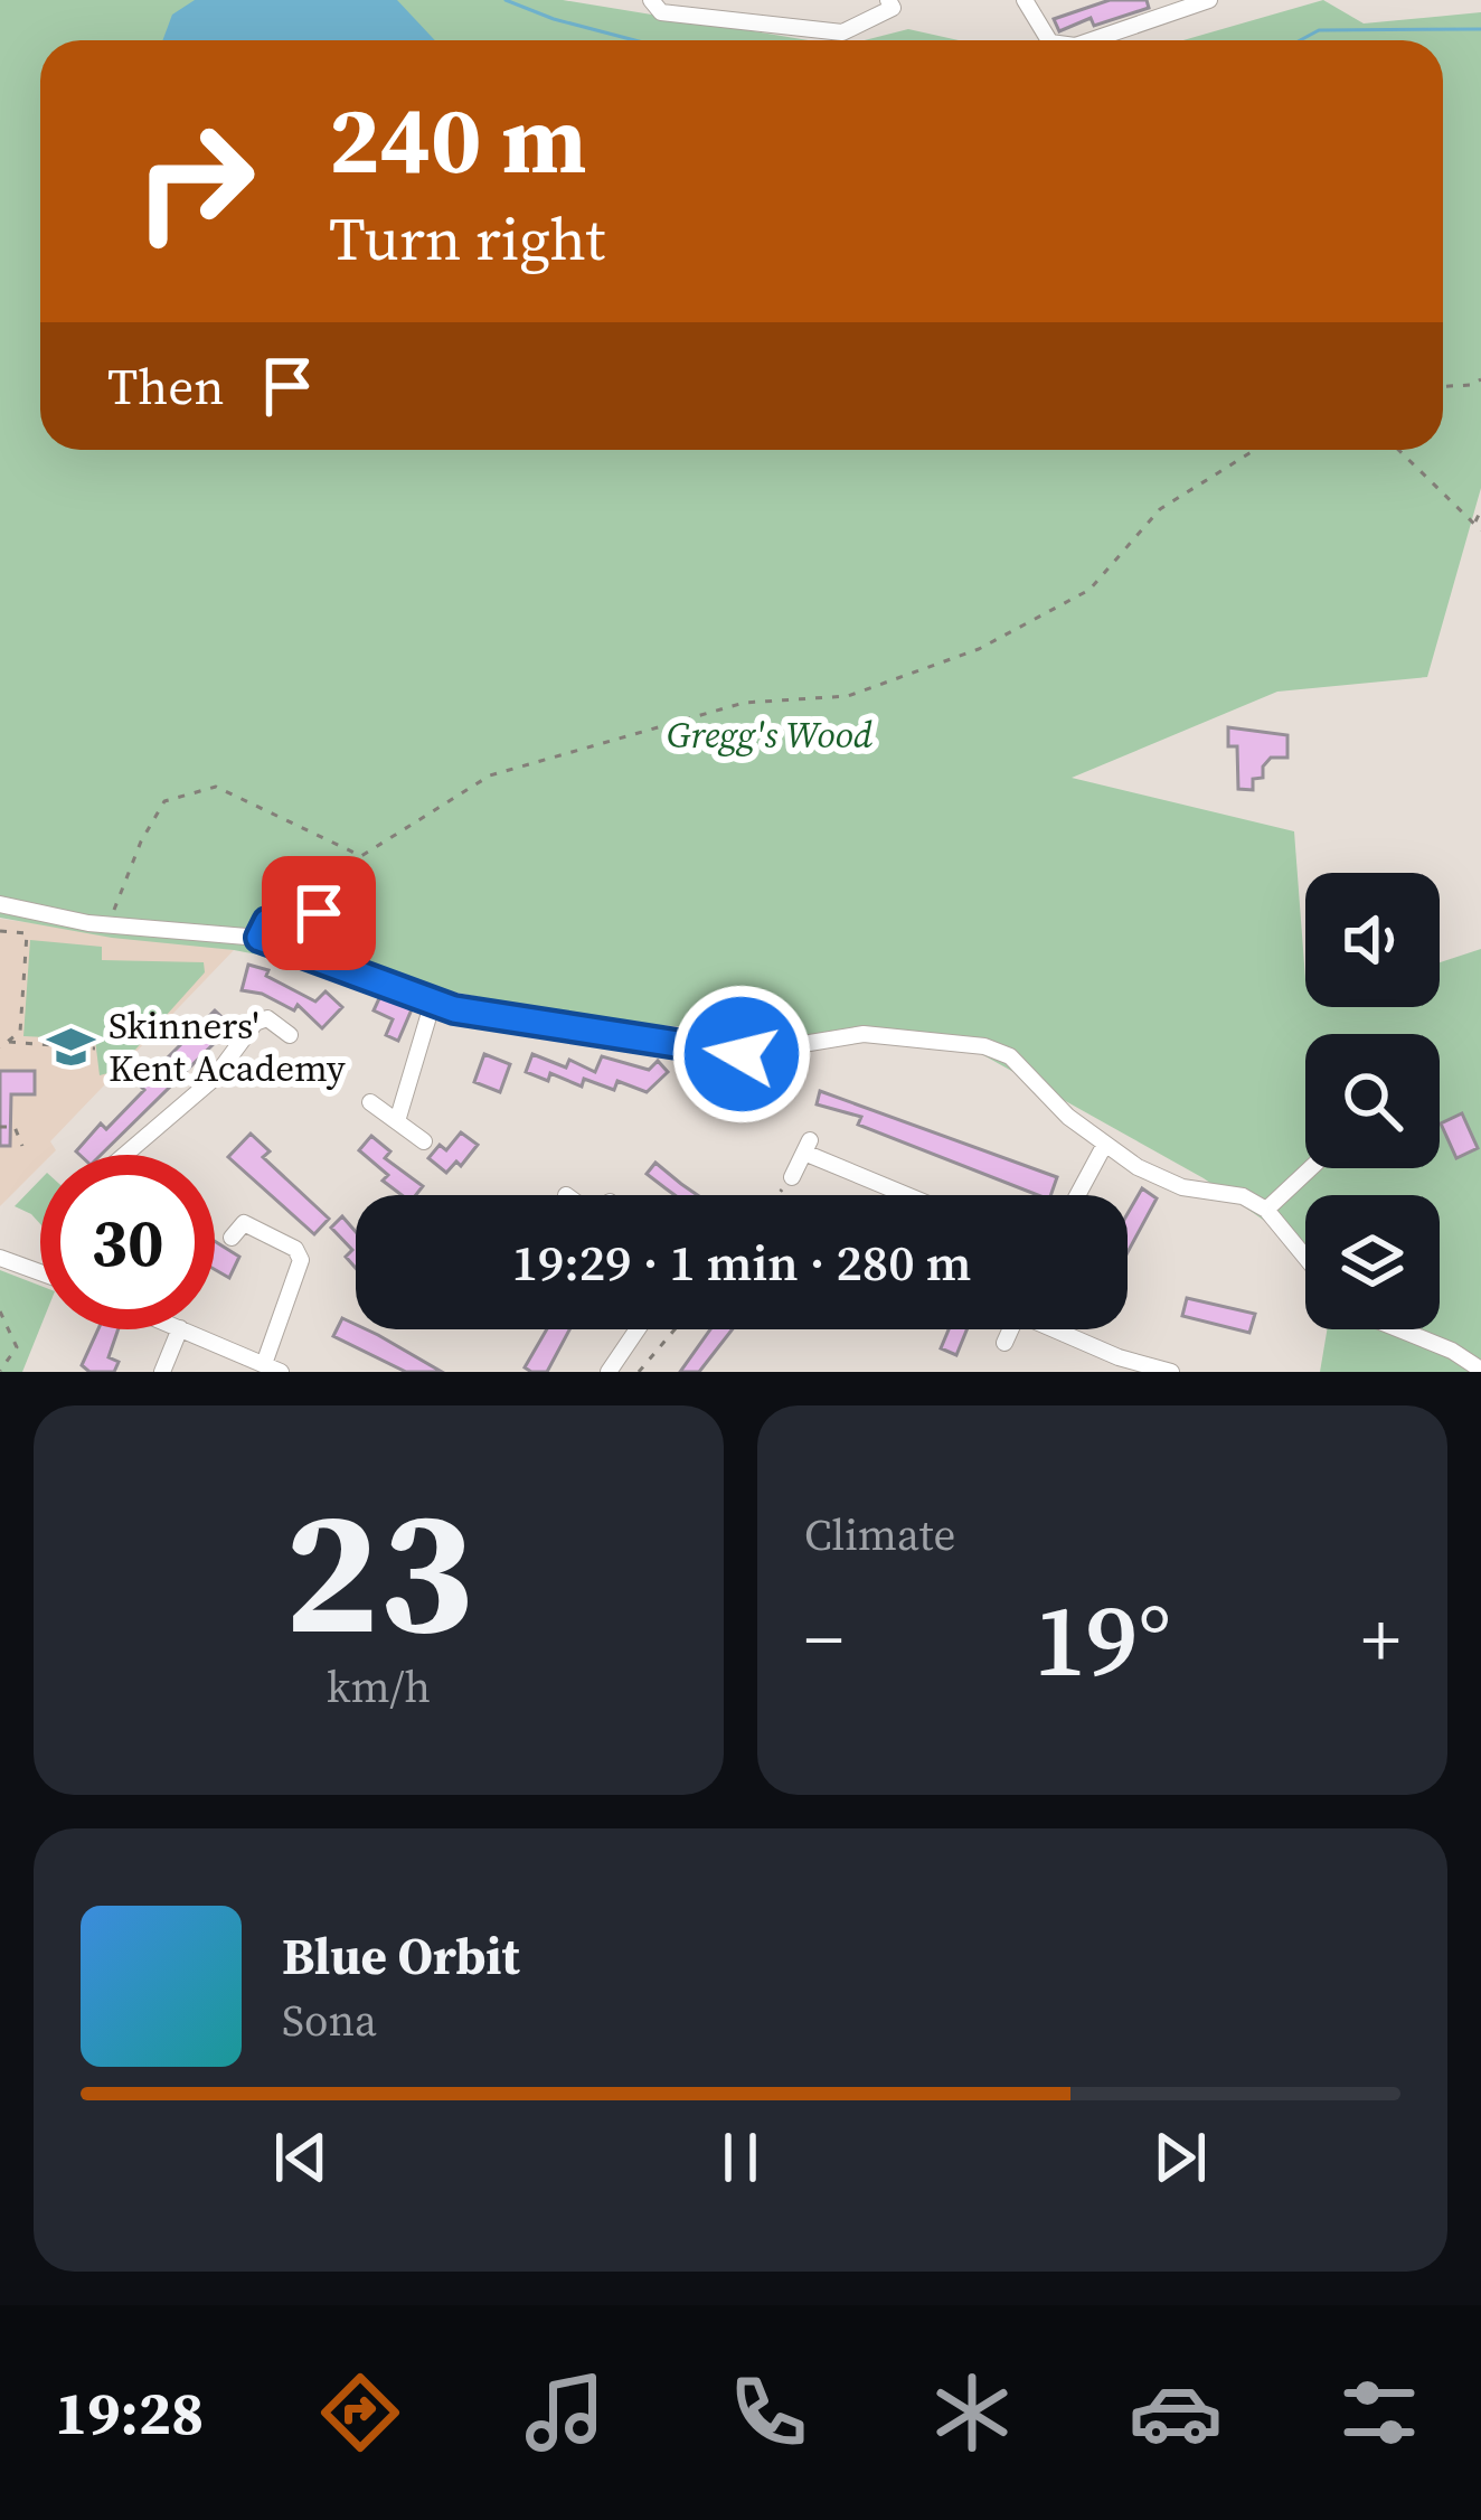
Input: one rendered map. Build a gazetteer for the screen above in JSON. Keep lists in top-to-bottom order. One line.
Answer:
{"parks":["Gregg's Wood"],"places":{"school or university":["Skinners' Kent Academy"]},"page":{"turn":["240 m","Turn right"],"then":"Then","limit":"30","trip":"19:29 · 1 min · 280 m","tile":[["23","km/h"],"Climate"],"heat":["−","19°","+"],"song":["Blue Orbit","Sona"],"tabs":"19:28"}}
